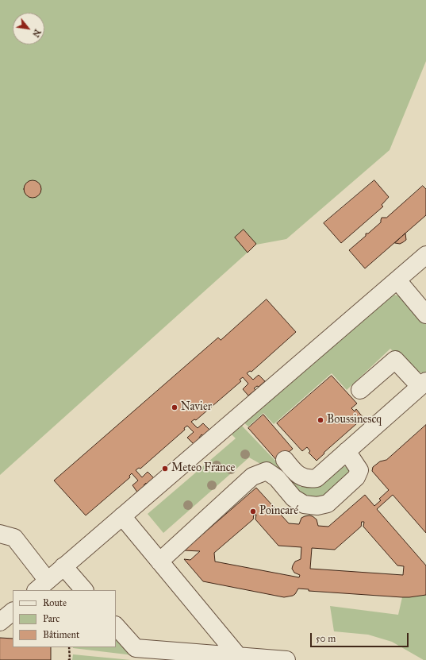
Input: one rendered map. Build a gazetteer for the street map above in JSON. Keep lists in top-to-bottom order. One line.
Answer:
{"places":["Navier","Boussinescq","Meteo France","Poincaré"],"legend":["Route","Parc","Bâtiment"],"scale_bar":"50 m","north":"bottom right"}
